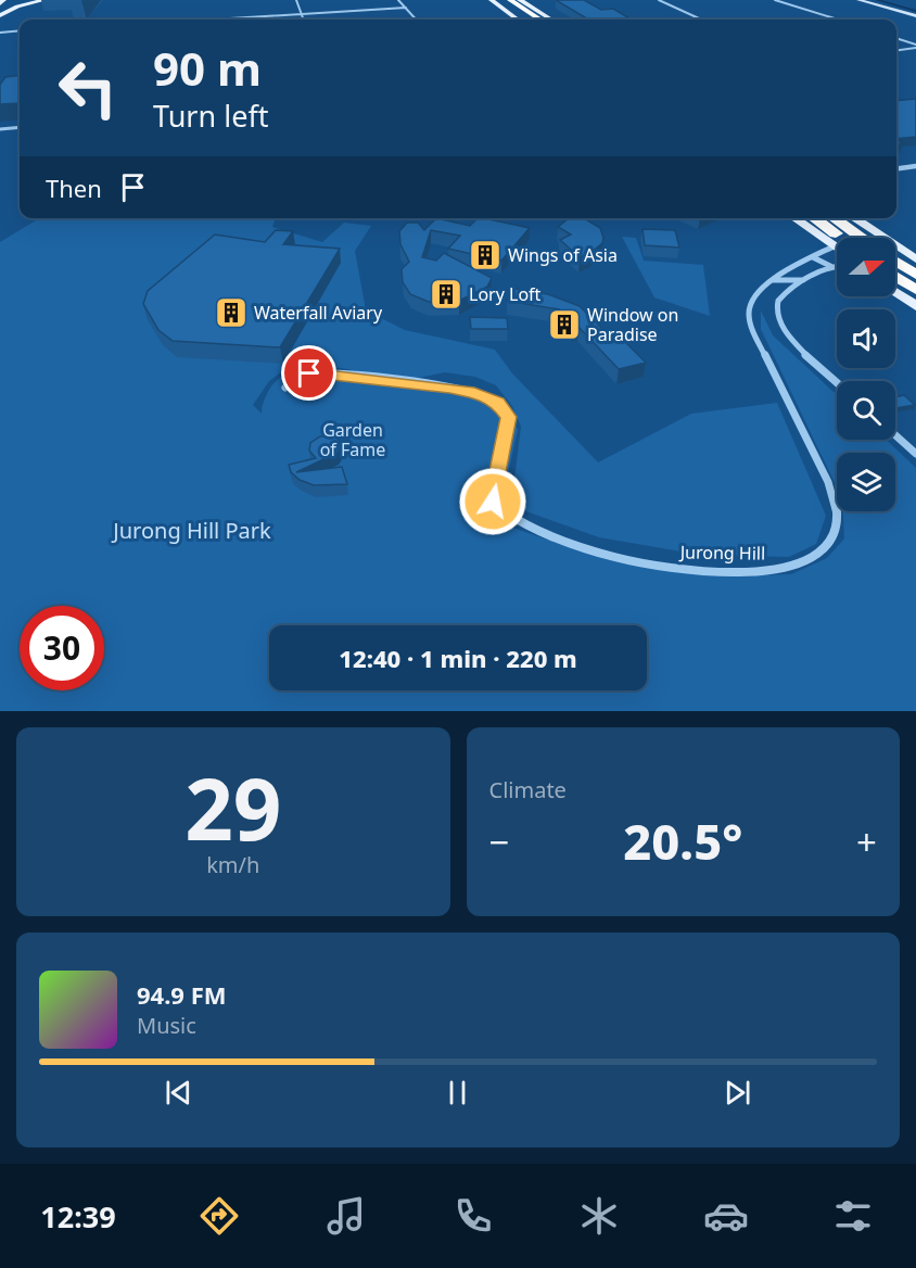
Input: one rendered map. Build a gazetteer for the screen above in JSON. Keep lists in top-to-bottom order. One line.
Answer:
{"streets":{"street":["Jurong Hill"]},"parks":["Garden of Fame","Jurong Hill Park"],"places":{"building":["Wings of Asia","Lory Loft","Waterfall Aviary","Window on Paradise"]},"north":"right","page":{"turn":["90 m","Turn left"],"then":"Then","limit":"30","trip":"12:40 · 1 min · 220 m","tile":[["29","km/h"],"Climate"],"heat":["−","20.5°","+"],"song":["94.9 FM","Music"],"tabs":"12:39"}}
